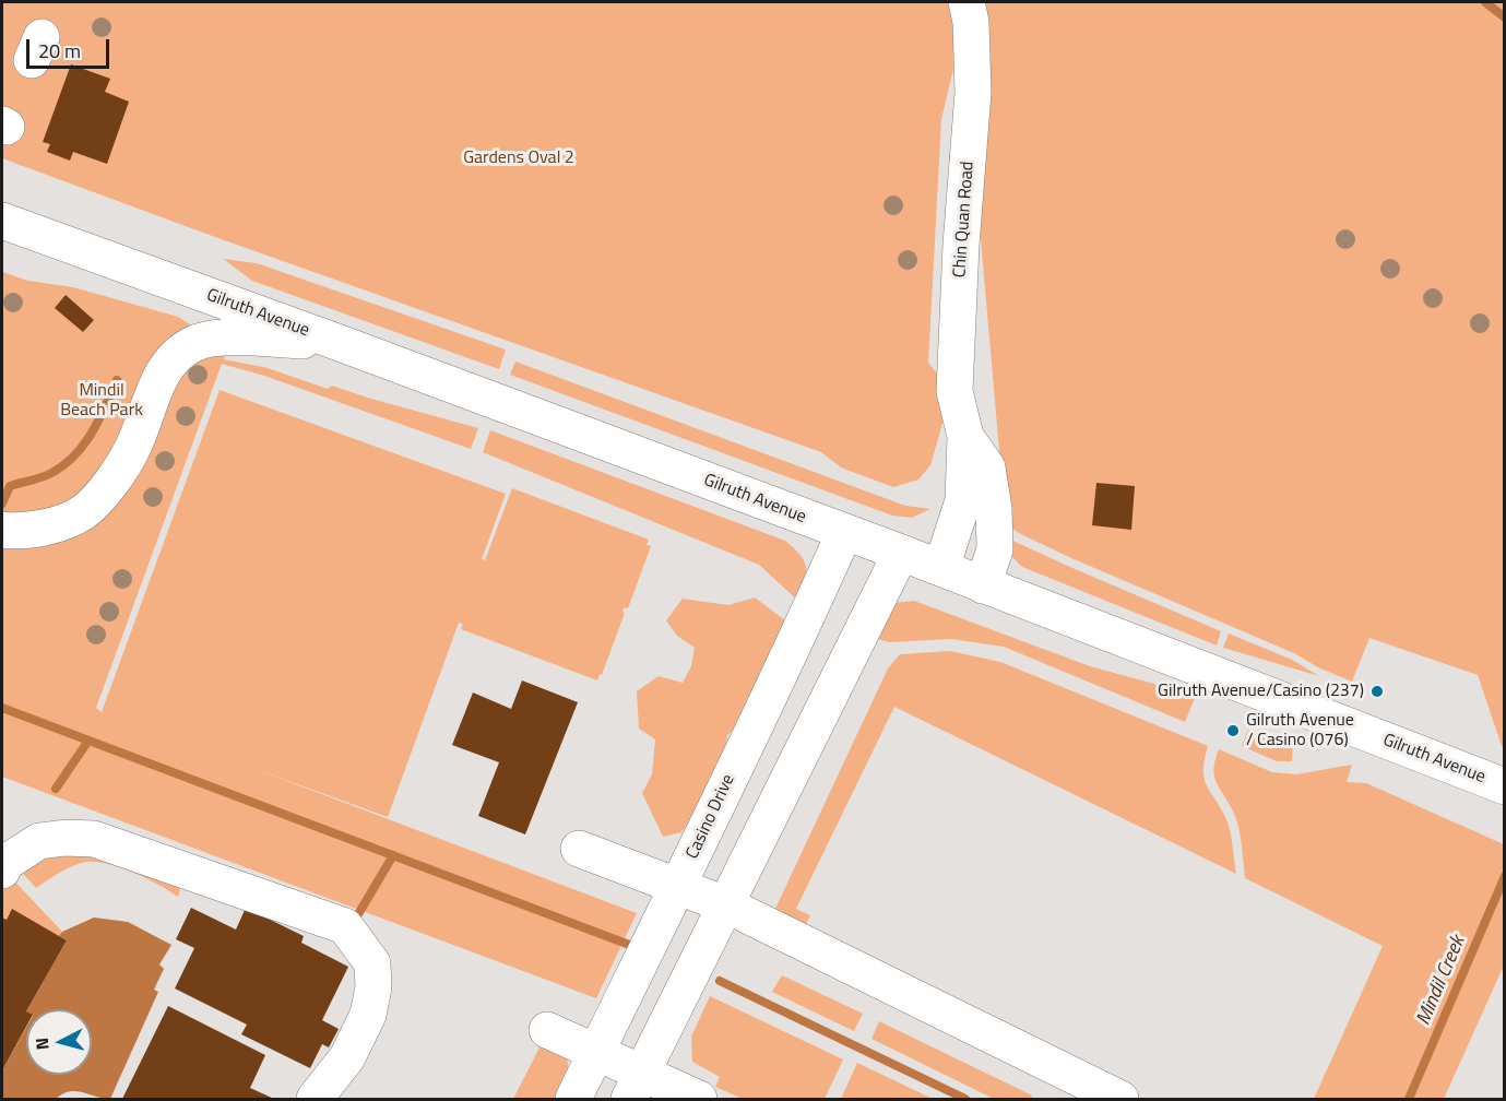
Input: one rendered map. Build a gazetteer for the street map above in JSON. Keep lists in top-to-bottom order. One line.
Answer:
{"streets":{"street":["Chin Quan Road","Gilruth Avenue","Casino Drive"]},"crossings":[["Chin Quan Road","Gilruth Avenue"],["Gilruth Avenue","Casino Drive"]],"water":["Mindil Creek"],"parks":["Gardens Oval 2","Mindil Beach Park"],"places":["Gilruth Avenue/Casino (237)","Gilruth Avenue / Casino (076)"],"scale_bar":"20 m","north":"left"}
